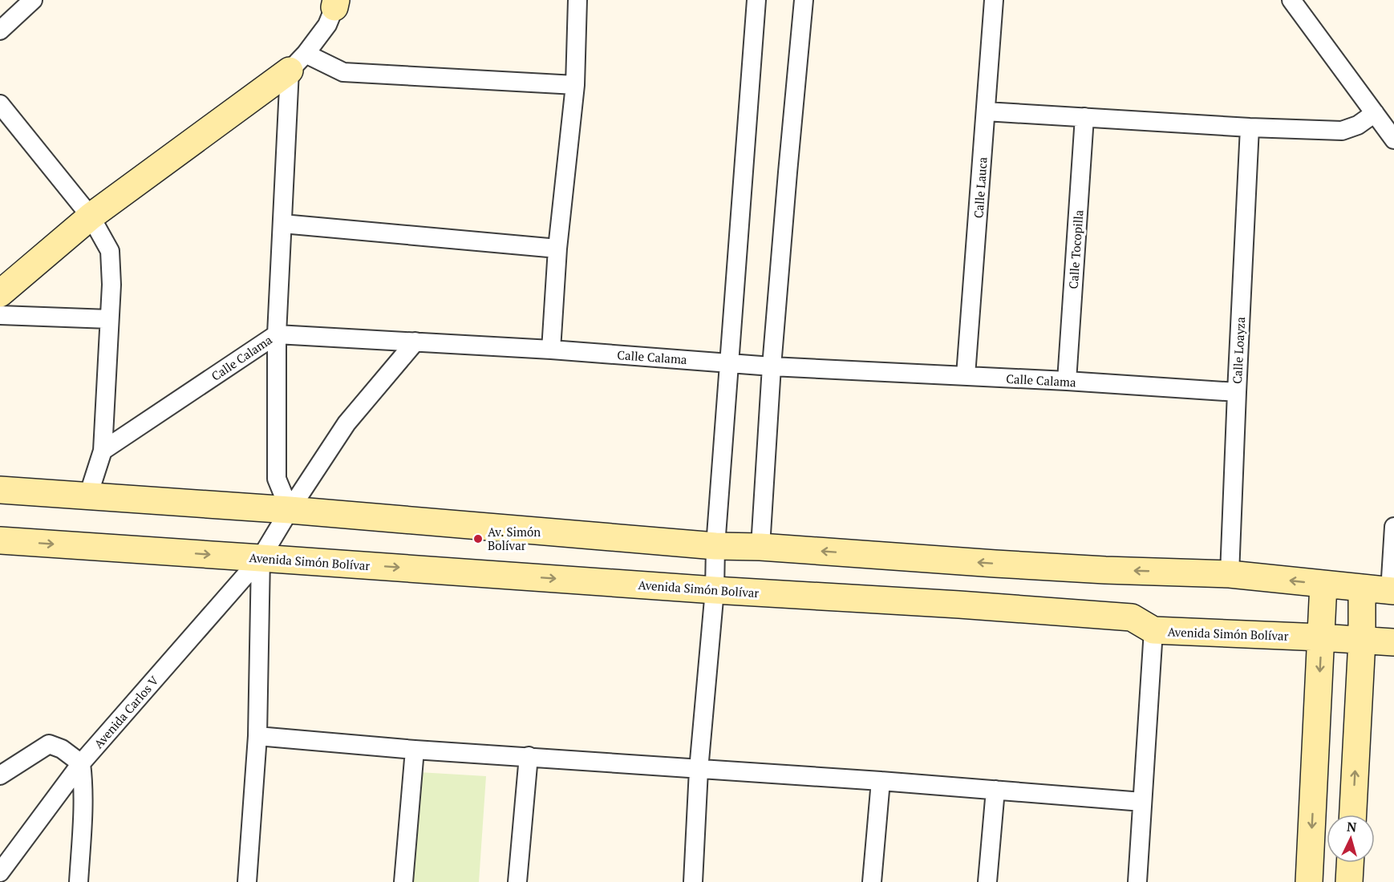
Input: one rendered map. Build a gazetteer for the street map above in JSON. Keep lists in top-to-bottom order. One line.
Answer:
{"streets":{"street":["Calle Lauca","Calle Tocopilla","Calle Loayza","Calle Calama","Avenida Simón Bolívar","Avenida Carlos V"]},"crossings":[["Calle Lauca","Calle Calama"],["Calle Tocopilla","Calle Calama"],["Calle Loayza","Calle Calama"],["Calle Calama","Avenida Carlos V"],["Avenida Simón Bolívar","Avenida Carlos V"]],"places":["Av. Simón Bolívar"],"north":"top"}
